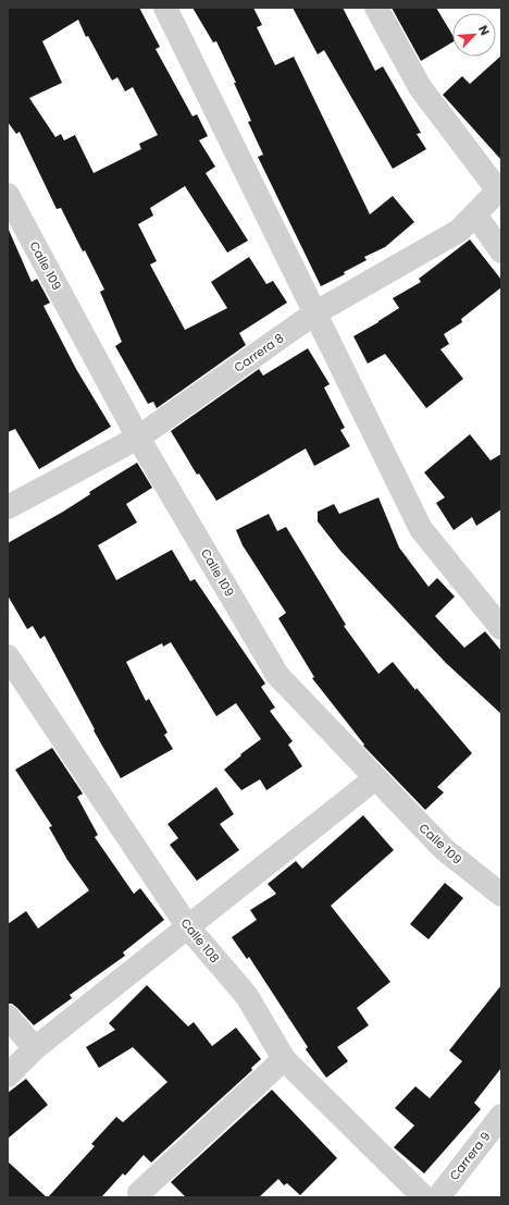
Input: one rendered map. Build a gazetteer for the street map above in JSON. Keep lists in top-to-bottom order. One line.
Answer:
{"streets":{"street":["Calle 109","Carrera 8","Calle 108","Carrera 9"]},"crossings":[["Calle 109","Carrera 8"]],"north":"top right"}
